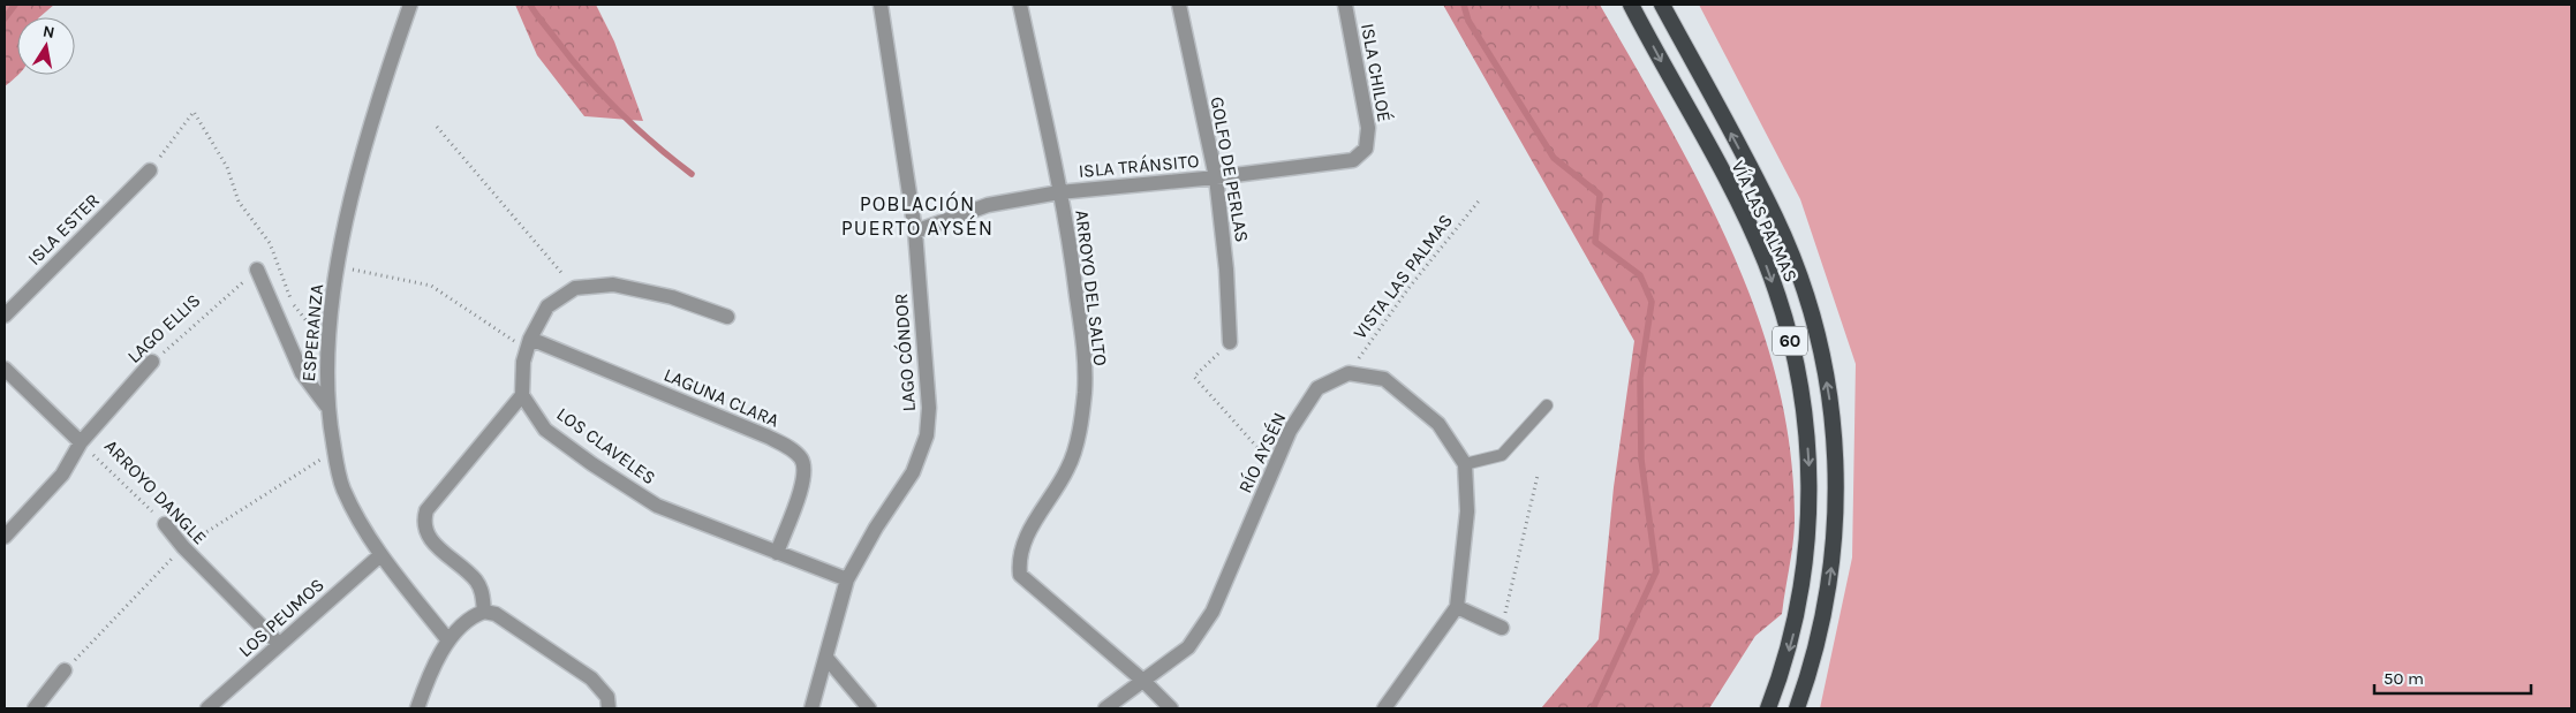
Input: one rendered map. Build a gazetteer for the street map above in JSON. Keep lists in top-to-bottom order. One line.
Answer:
{"streets":{"highway":["VÍA LAS PALMAS","60"],"street":["ISLA CHILOÉ","ISLA TRÁNSITO","GOLFO DE PERLAS","ISLA ESTER","ARROYO DEL SALTO","LAGO ELLIS","ESPERANZA","LAGO CÓNDOR","LAGUNA CLARA","LOS CLAVELES","RÍO AYSÉN","ARROYO DANGLE","LOS PEUMOS"],"path":["VISTA LAS PALMAS"]},"crossings":[["ISLA CHILOÉ","ISLA TRÁNSITO"],["ISLA TRÁNSITO","GOLFO DE PERLAS"],["ISLA TRÁNSITO","ARROYO DEL SALTO"],["ISLA TRÁNSITO","LAGO CÓNDOR"],["VISTA LAS PALMAS","RÍO AYSÉN"],["ARROYO DEL SALTO","RÍO AYSÉN"],["LAGO ELLIS","ARROYO DANGLE"],["ESPERANZA","LOS PEUMOS"],["LAGO CÓNDOR","LOS CLAVELES"],["LAGUNA CLARA","LOS CLAVELES"],["ARROYO DANGLE","LOS PEUMOS"]],"districts":["POBLACIÓN PUERTO AYSÉN"],"scale_bar":"50 m","north":"top"}
